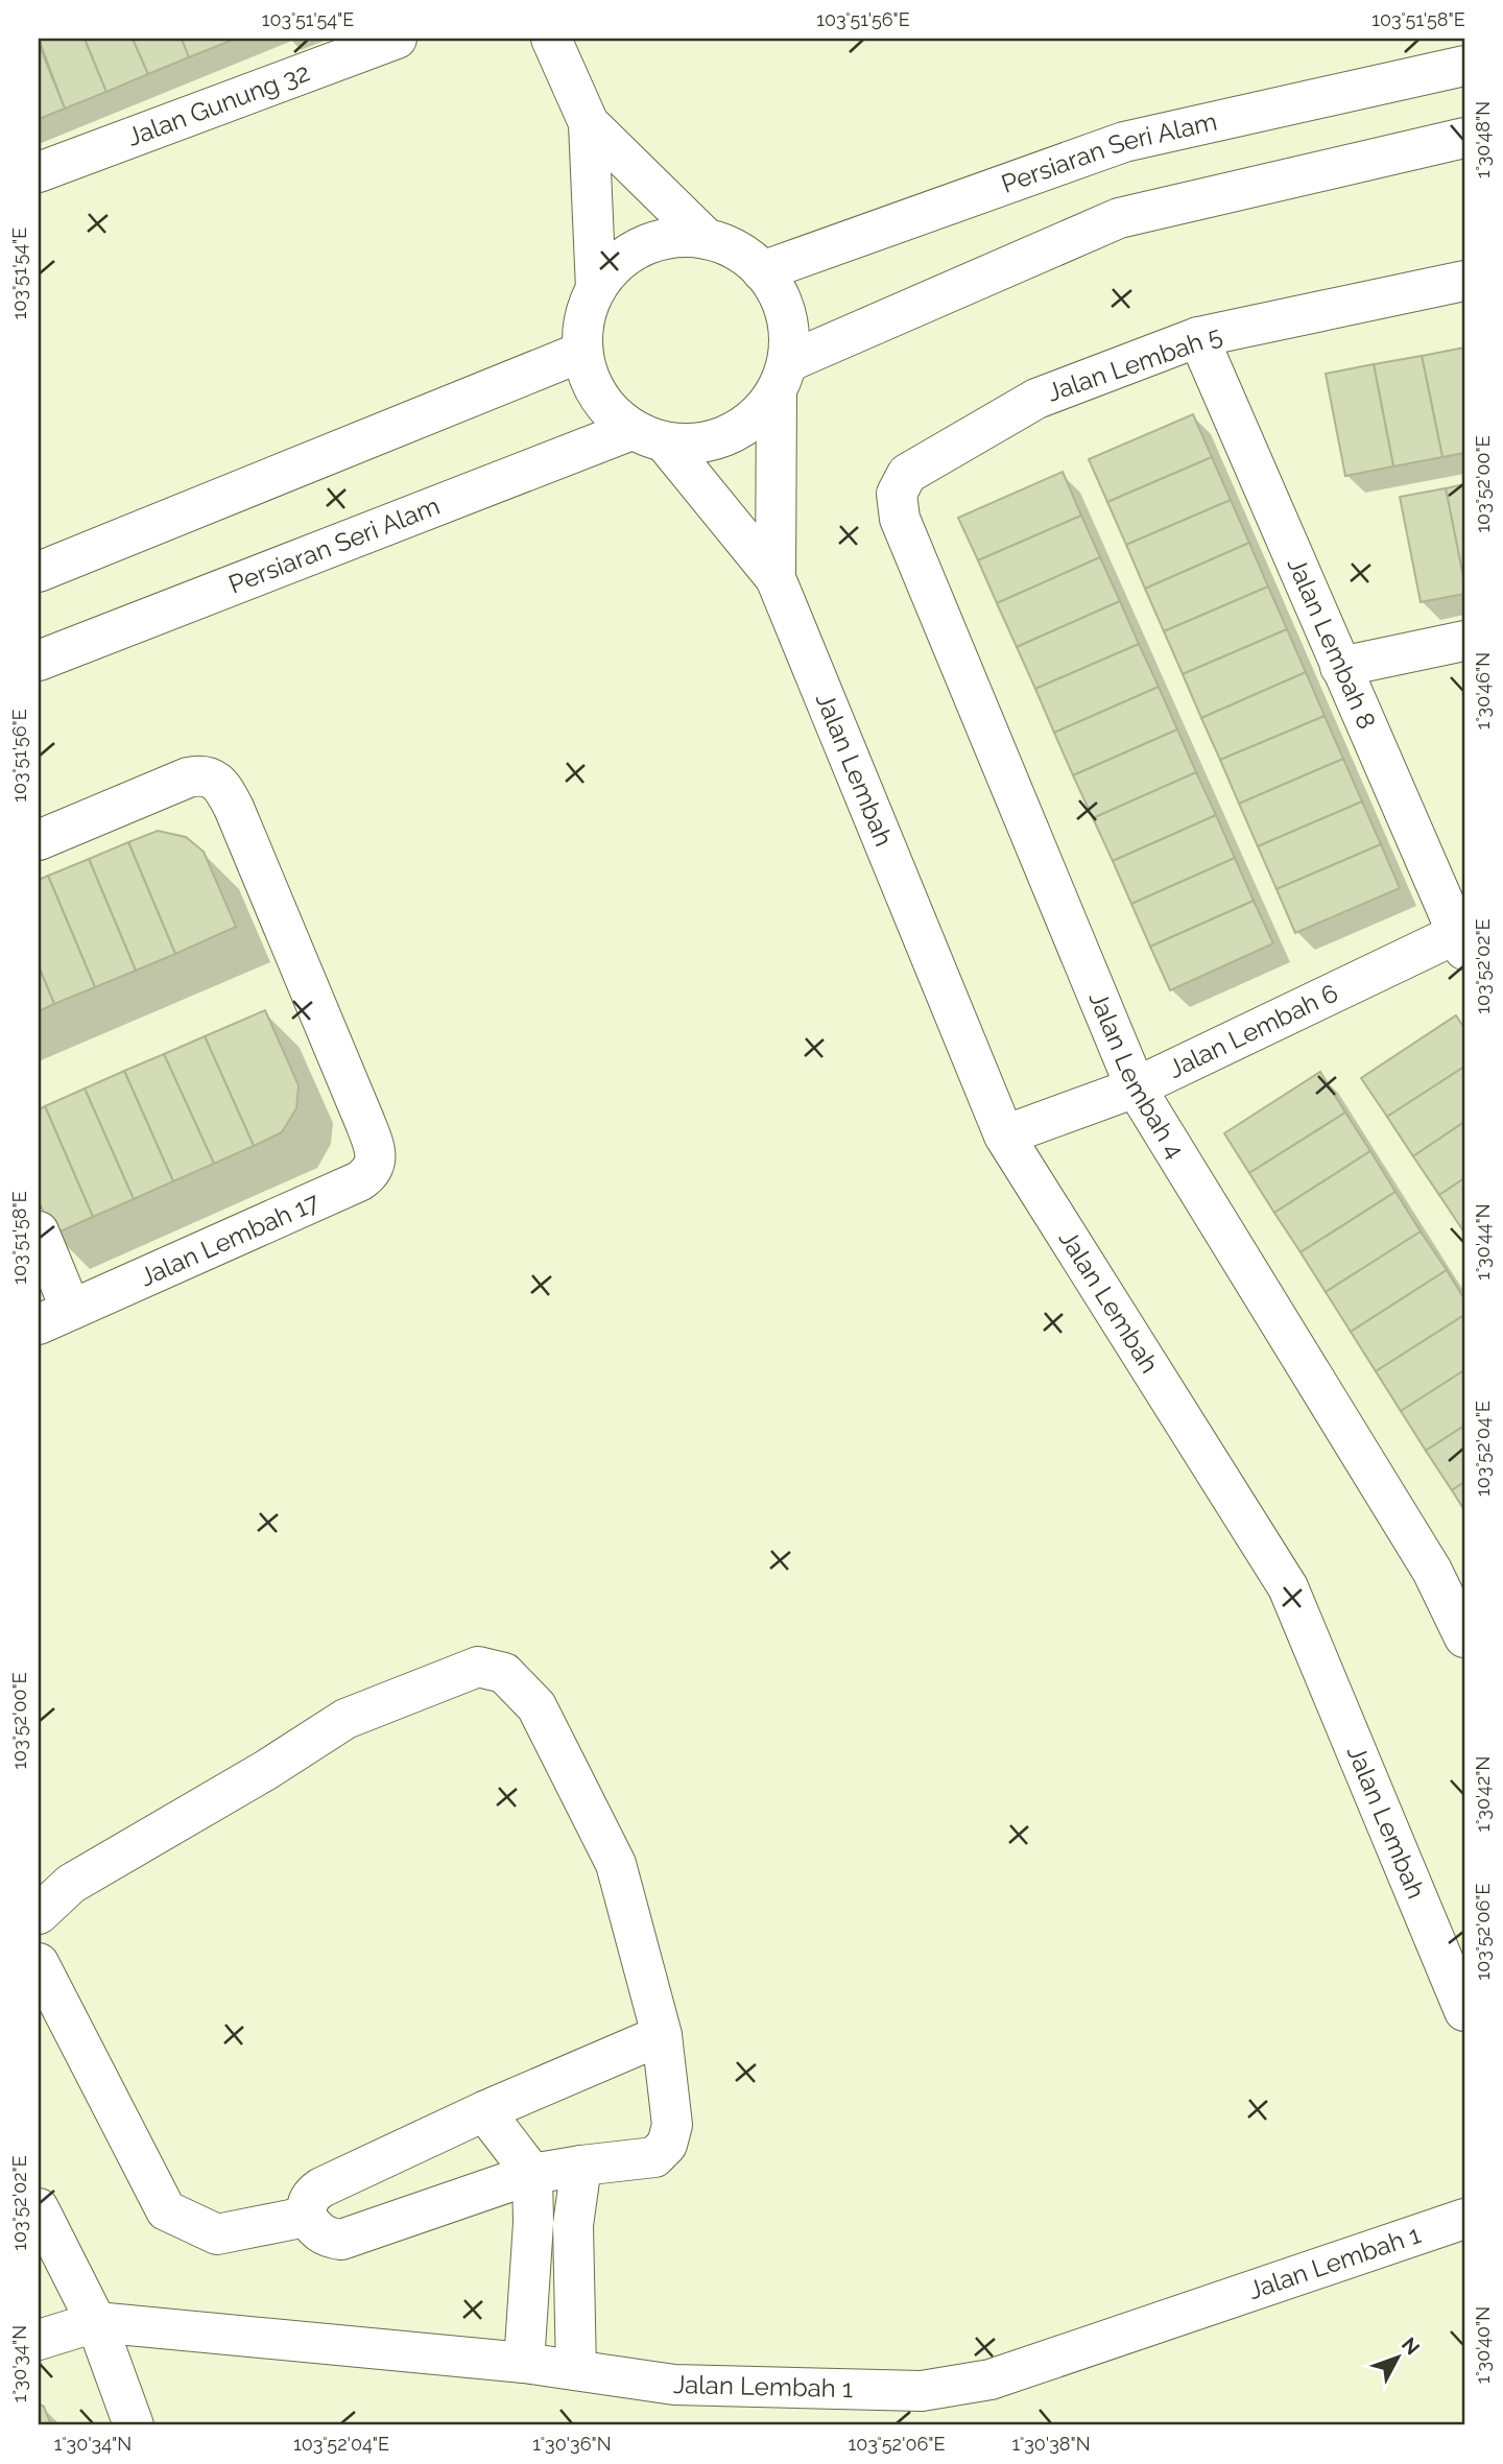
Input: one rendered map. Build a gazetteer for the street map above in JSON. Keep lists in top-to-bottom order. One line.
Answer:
{"streets":{"street":["Jalan Gunung 32","Persiaran Seri Alam","Jalan Lembah 5","Jalan Lembah 8","Jalan Lembah","Jalan Lembah 6","Jalan Lembah 4","Jalan Lembah 17","Jalan Lembah 1"]},"crossings":[["Persiaran Seri Alam","Jalan Lembah"],["Jalan Lembah 5","Jalan Lembah 8"],["Jalan Lembah 5","Jalan Lembah 4"],["Jalan Lembah 8","Jalan Lembah 6"],["Jalan Lembah","Jalan Lembah 6"],["Jalan Lembah 6","Jalan Lembah 4"]],"north":"top right","coordinates":["103°51'54\"E","103°51'56\"E","103°51'58\"E","1°30'48\"N","103°52'00\"E","1°30'46\"N","103°52'02\"E","1°30'44\"N","103°52'04\"E","1°30'42\"N","103°52'06\"E","1°30'40\"N","1°30'34\"N","1°30'36\"N","1°30'38\"N"]}
